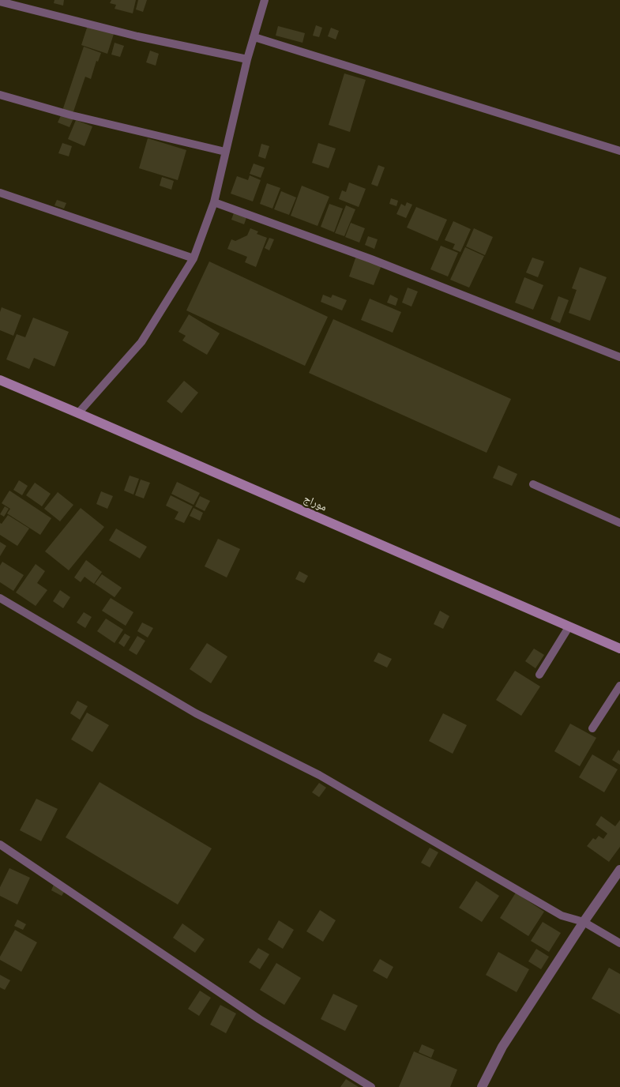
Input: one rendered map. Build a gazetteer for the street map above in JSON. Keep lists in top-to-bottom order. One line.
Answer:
{"streets":{"main road":["موراج"]}}
